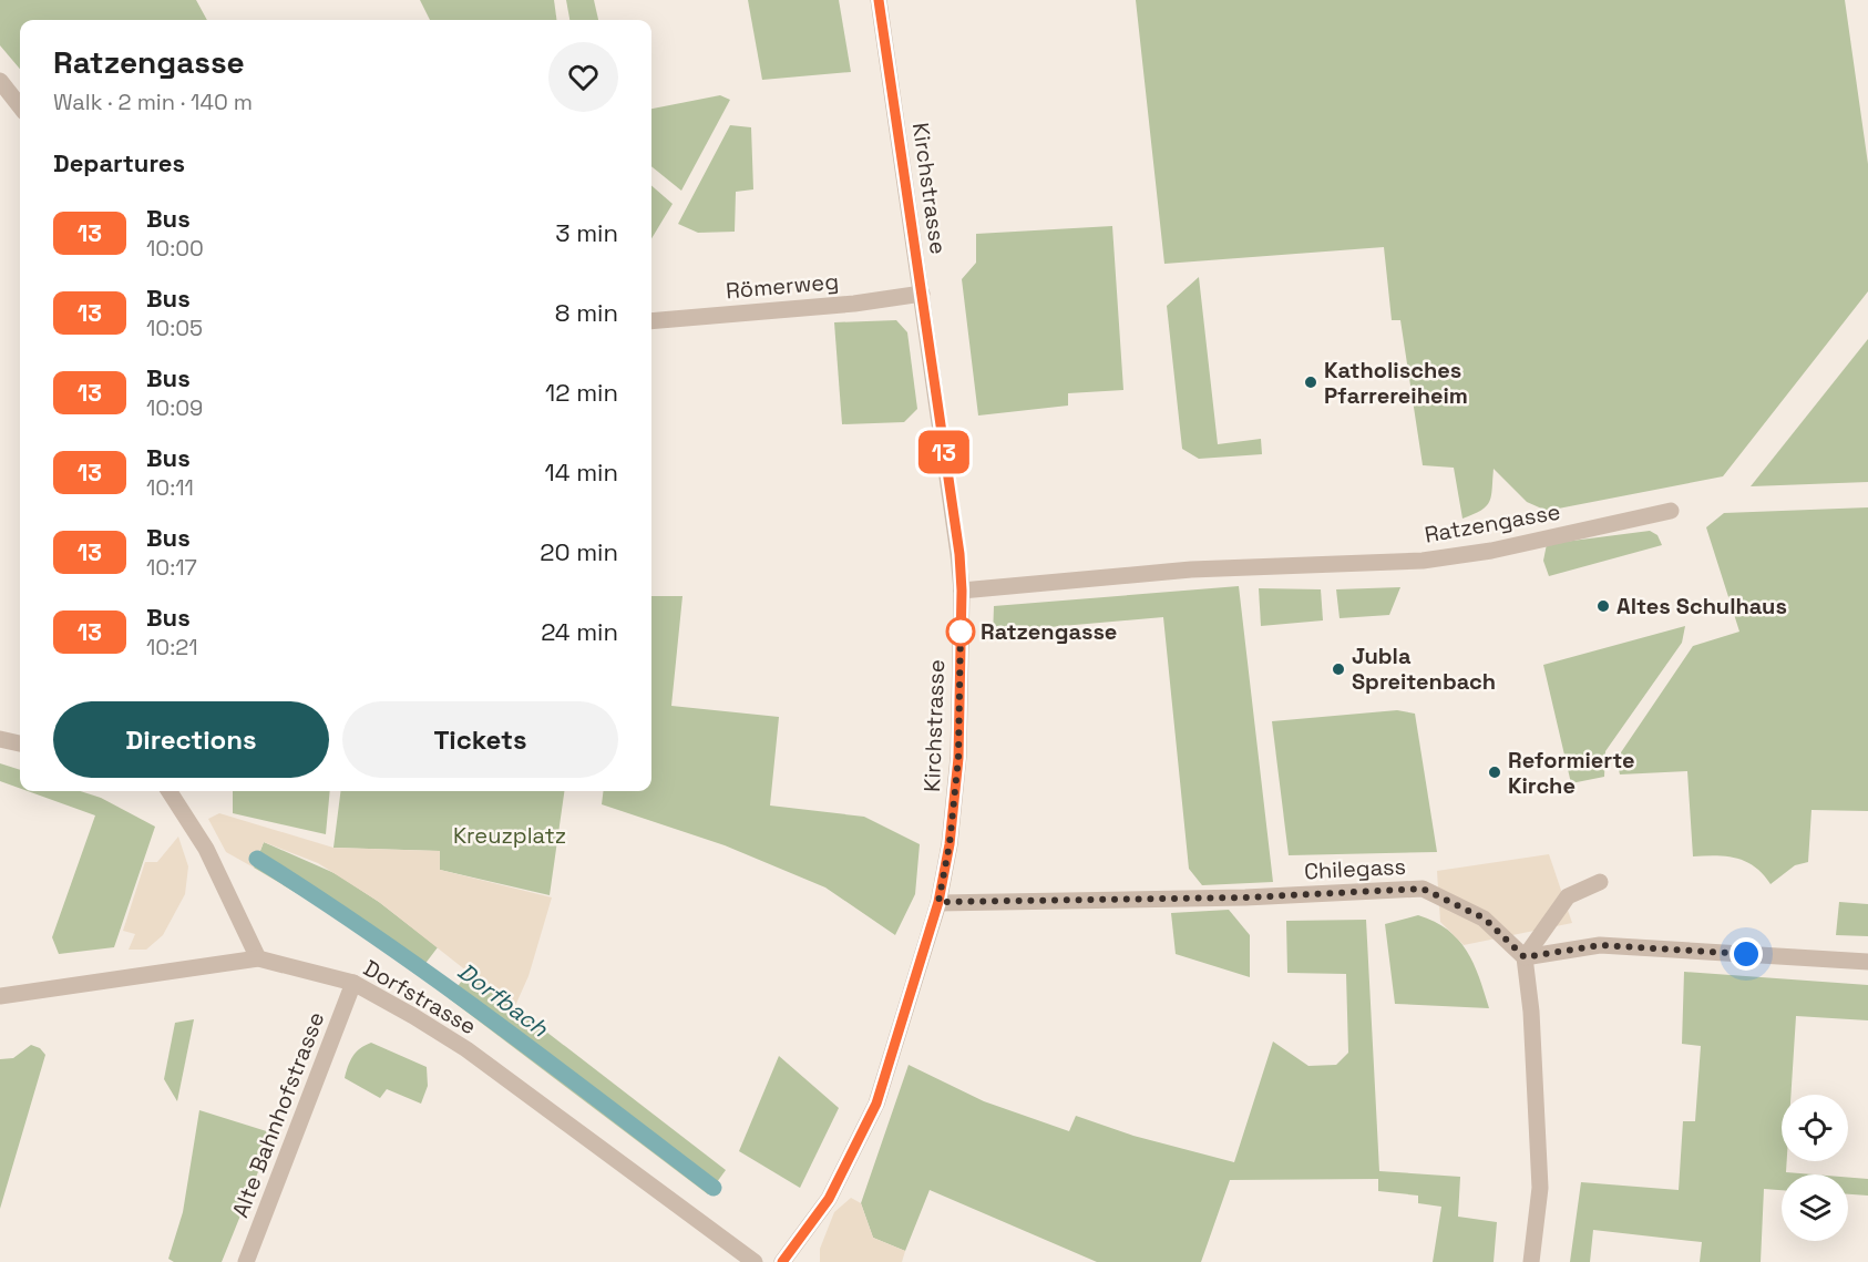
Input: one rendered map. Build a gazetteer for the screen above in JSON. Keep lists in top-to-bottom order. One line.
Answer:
{"streets":{"street":["Kirchstrasse","Römerweg","Ratzengasse","Chilegass","Dorfstrasse","Alte Bahnhofstrasse"]},"crossings":[["Kirchstrasse","Römerweg"],["Kirchstrasse","Ratzengasse"],["Kirchstrasse","Chilegass"],["Dorfstrasse","Alte Bahnhofstrasse"]],"water":["Dorfbach"],"parks":["Kreuzplatz"],"places":["Katholisches Pfarrereiheim","Altes Schulhaus","Ratzengasse","Jubla Spreitenbach","Reformierte Kirche"],"lines":["bus line 13"],"page":{"on_map":"13","heading":[["Ratzengasse","Walk · 2 min · 140 m"],"Departures"],"list":[{"mark":"13","name":"Bus","note":"10:00","value":"3 min"},{"mark":"13","name":"Bus","note":"10:05","value":"8 min"},{"mark":"13","name":"Bus","note":"10:09","value":"12 min"},{"mark":"13","name":"Bus","note":"10:11","value":"14 min"},{"mark":"13","name":"Bus","note":"10:17","value":"20 min"},{"mark":"13","name":"Bus","note":"10:21","value":"24 min"}],"buttons":["Directions","Tickets"]}}
